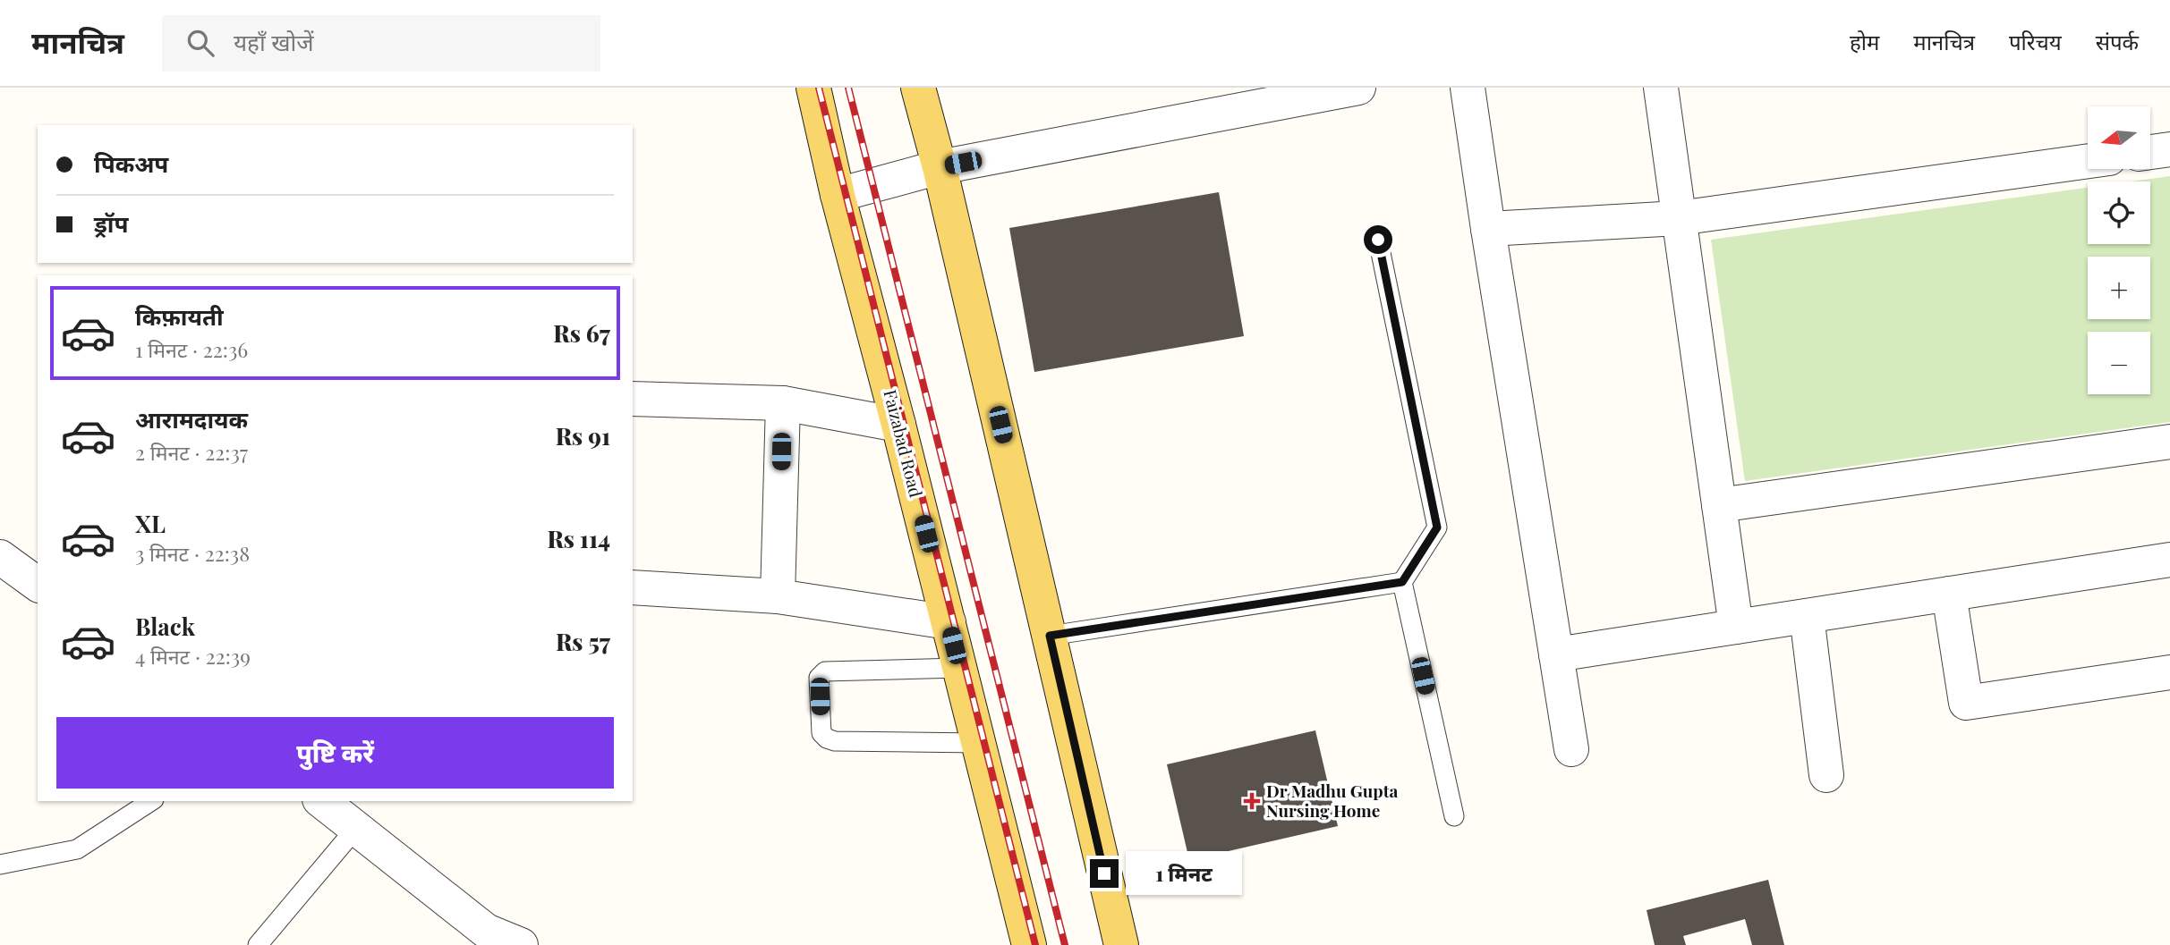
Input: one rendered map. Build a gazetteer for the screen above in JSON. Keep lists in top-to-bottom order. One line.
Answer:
{"streets":{"main road":["Faizabad Road"]},"places":{"health":["Dr Madhu Gupta Nursing Home"]},"north":"left","page":{"header":"मानचित्र","search":"यहाँ खोजें","nav":["होम","मानचित्र","परिचय","संपर्क"],"map_buttons":["+","−"],"banner":["पिकअप","ड्रॉप"],"list":[{"name":"किफ़ायती","note":"1 मिनट · 22:36","value":"Rs 67"},{"name":"आरामदायक","note":"2 मिनट · 22:37","value":"Rs 91"},{"name":"XL","note":"3 मिनट · 22:38","value":"Rs 114"},{"name":"Black","note":"4 मिनट · 22:39","value":"Rs 57"}],"buttons":"पुष्टि करें","bubble":"1 मिनट"}}
